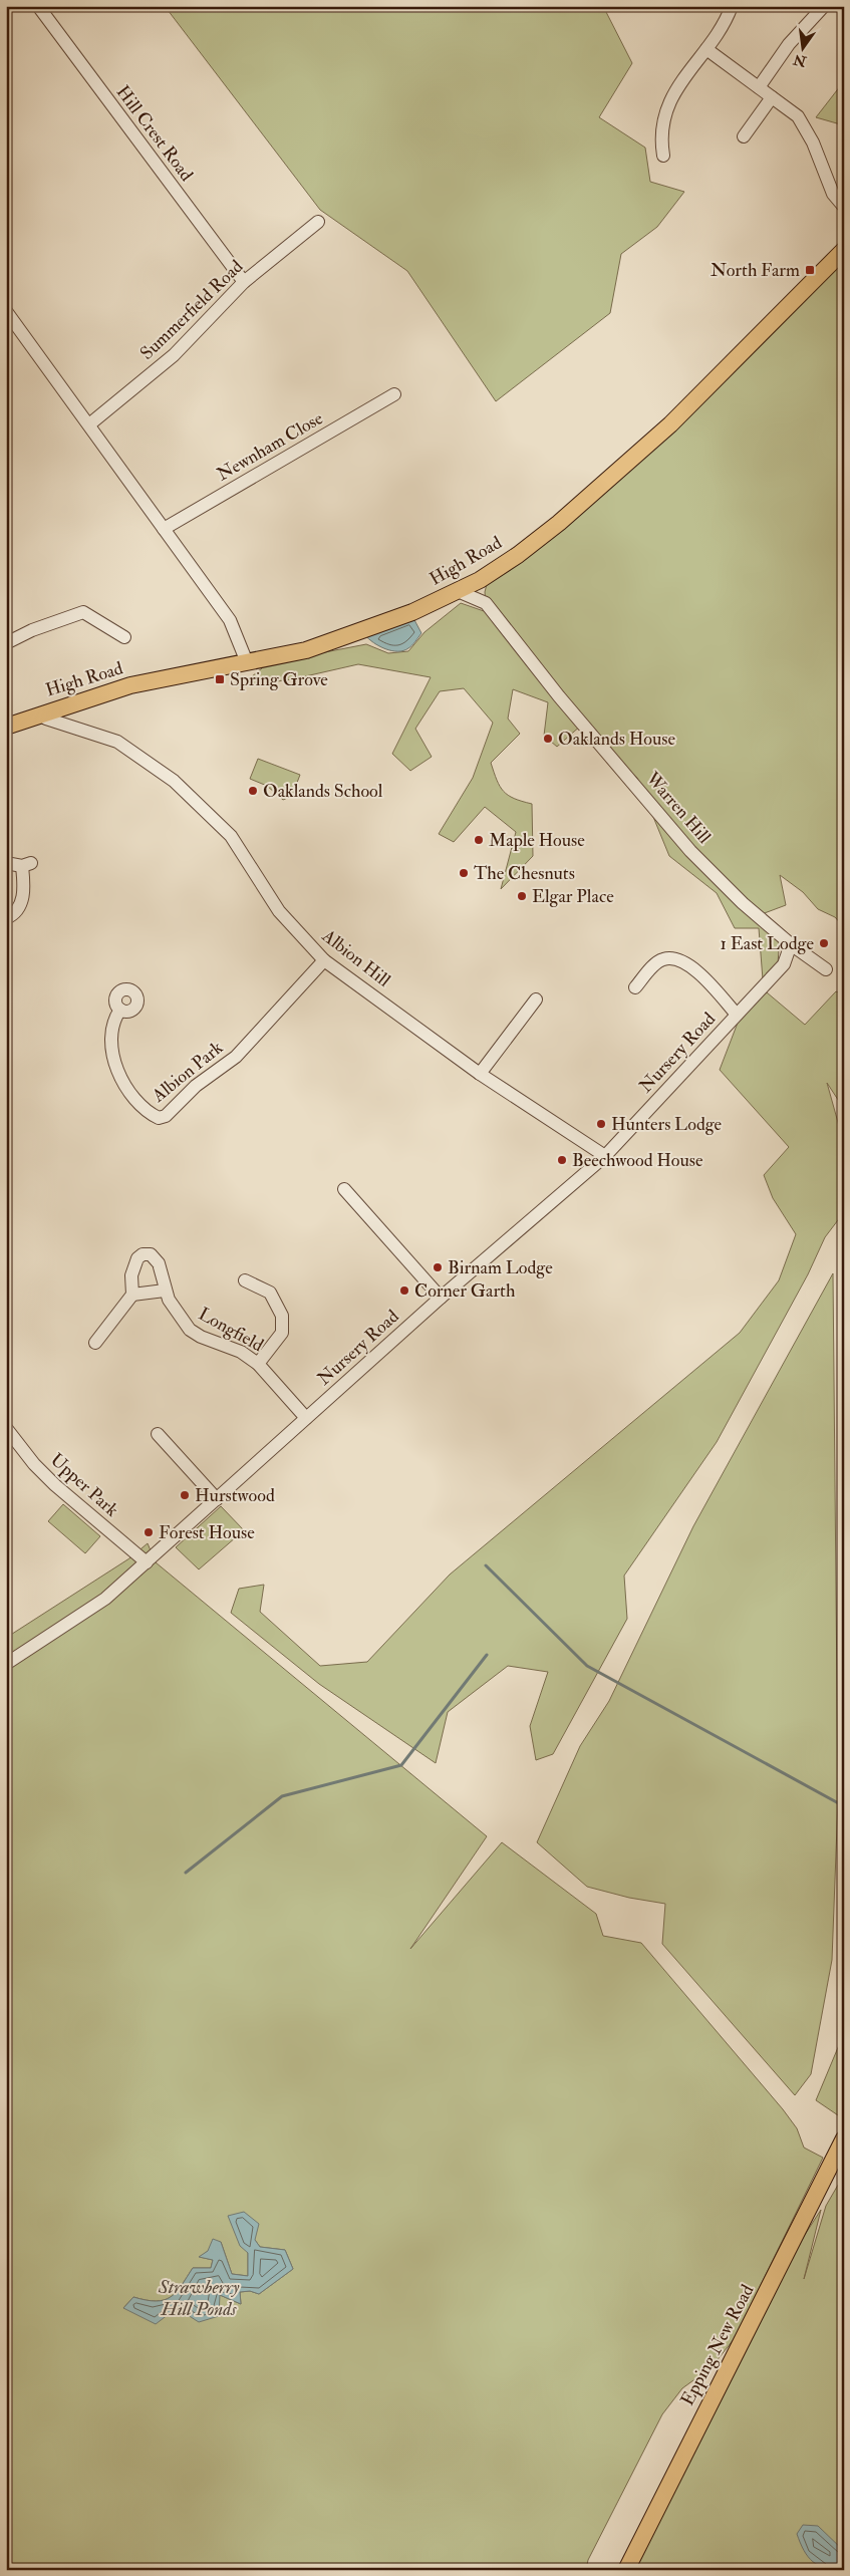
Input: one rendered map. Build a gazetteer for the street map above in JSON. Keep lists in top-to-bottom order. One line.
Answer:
{"streets":{"main road":["High Road","Epping New Road"],"street":["Hill Crest Road","Summerfield Road","Newnham Close","Warren Hill","Albion Hill","Nursery Road","Albion Park","Longfield","Upper Park"]},"crossings":[["Hill Crest Road","Summerfield Road"],["High Road","Warren Hill"],["High Road","Albion Hill"],["Warren Hill","Nursery Road"],["Albion Hill","Nursery Road"],["Albion Hill","Albion Park"],["Nursery Road","Longfield"],["Nursery Road","Upper Park"]],"water":["Strawberry Hill Ponds"],"places":{"transit":["North Farm","Spring Grove"],"other":["Oaklands House","Oaklands School","Maple House","The Chesnuts","Elgar Place","1 East Lodge","Hunters Lodge","Beechwood House","Birnam Lodge","Corner Garth","Hurstwood","Forest House"]},"north":"bottom"}
